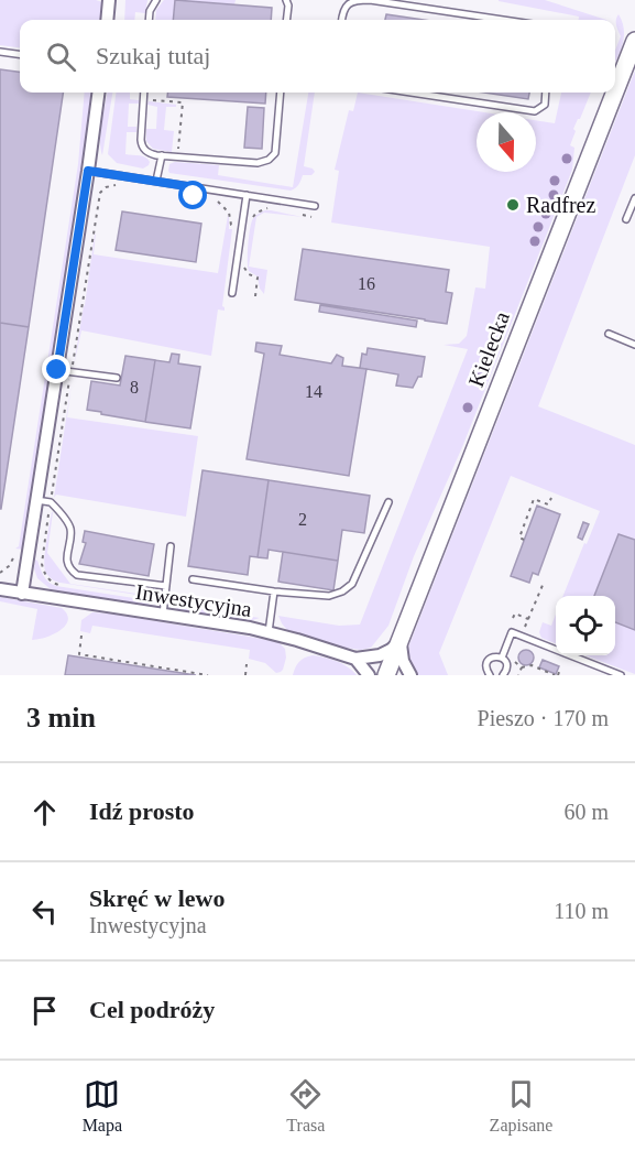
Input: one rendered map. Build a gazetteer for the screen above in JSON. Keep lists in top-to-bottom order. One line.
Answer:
{"streets":{"main road":["Kielecka"],"street":["Inwestycyjna"]},"places":["Radfrez"],"house_numbers":["16","8","14","2"],"north":"bottom","page":{"search":"Szukaj tutaj","heading":["3 min","Pieszo · 170 m"],"list":[["Idź prosto","60 m"],["Skręć w lewo","Inwestycyjna","110 m"],"Cel podróży"],"nav":["Mapa","Trasa","Zapisane"]}}
